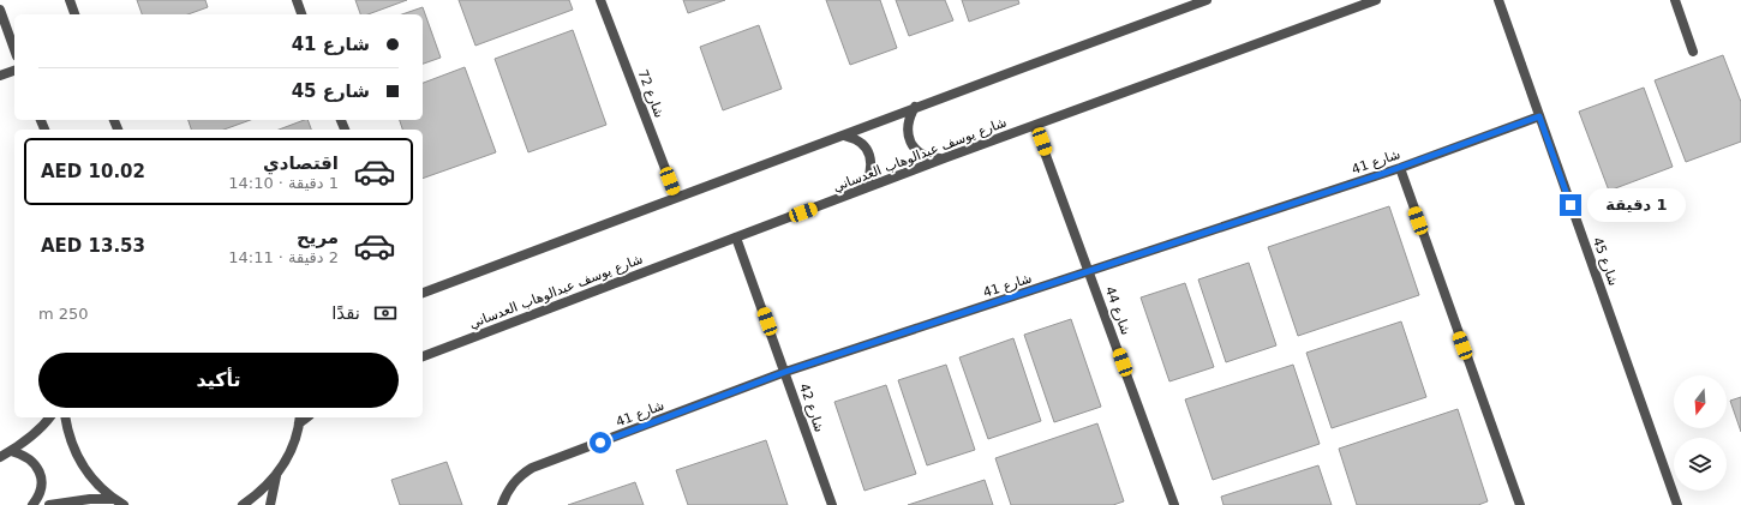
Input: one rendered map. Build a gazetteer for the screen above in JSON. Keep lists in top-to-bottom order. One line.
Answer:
{"streets":{"street":["شارع 72","شارع يوسف عبدالوهاب العدساني","شارع 41","شارع 45","شارع 44","شارع 42"]},"crossings":[["شارع يوسف عبدالوهاب العدساني","شارع 44"],["شارع يوسف عبدالوهاب العدساني","شارع 42"],["شارع 41","شارع 45"],["شارع 41","شارع 44"],["شارع 41","شارع 42"]],"north":"bottom","page":{"banner":["شارع 41","شارع 45"],"list":[{"name":"اقتصادي","note":"1 دقيقة · 14:10","value":"AED 10.02"},{"name":"مريح","note":"2 دقيقة · 14:11","value":"AED 13.53"}],"bubble":"1 دقيقة","pay":["نقدًا","250 m"],"buttons":"تأكيد"}}
